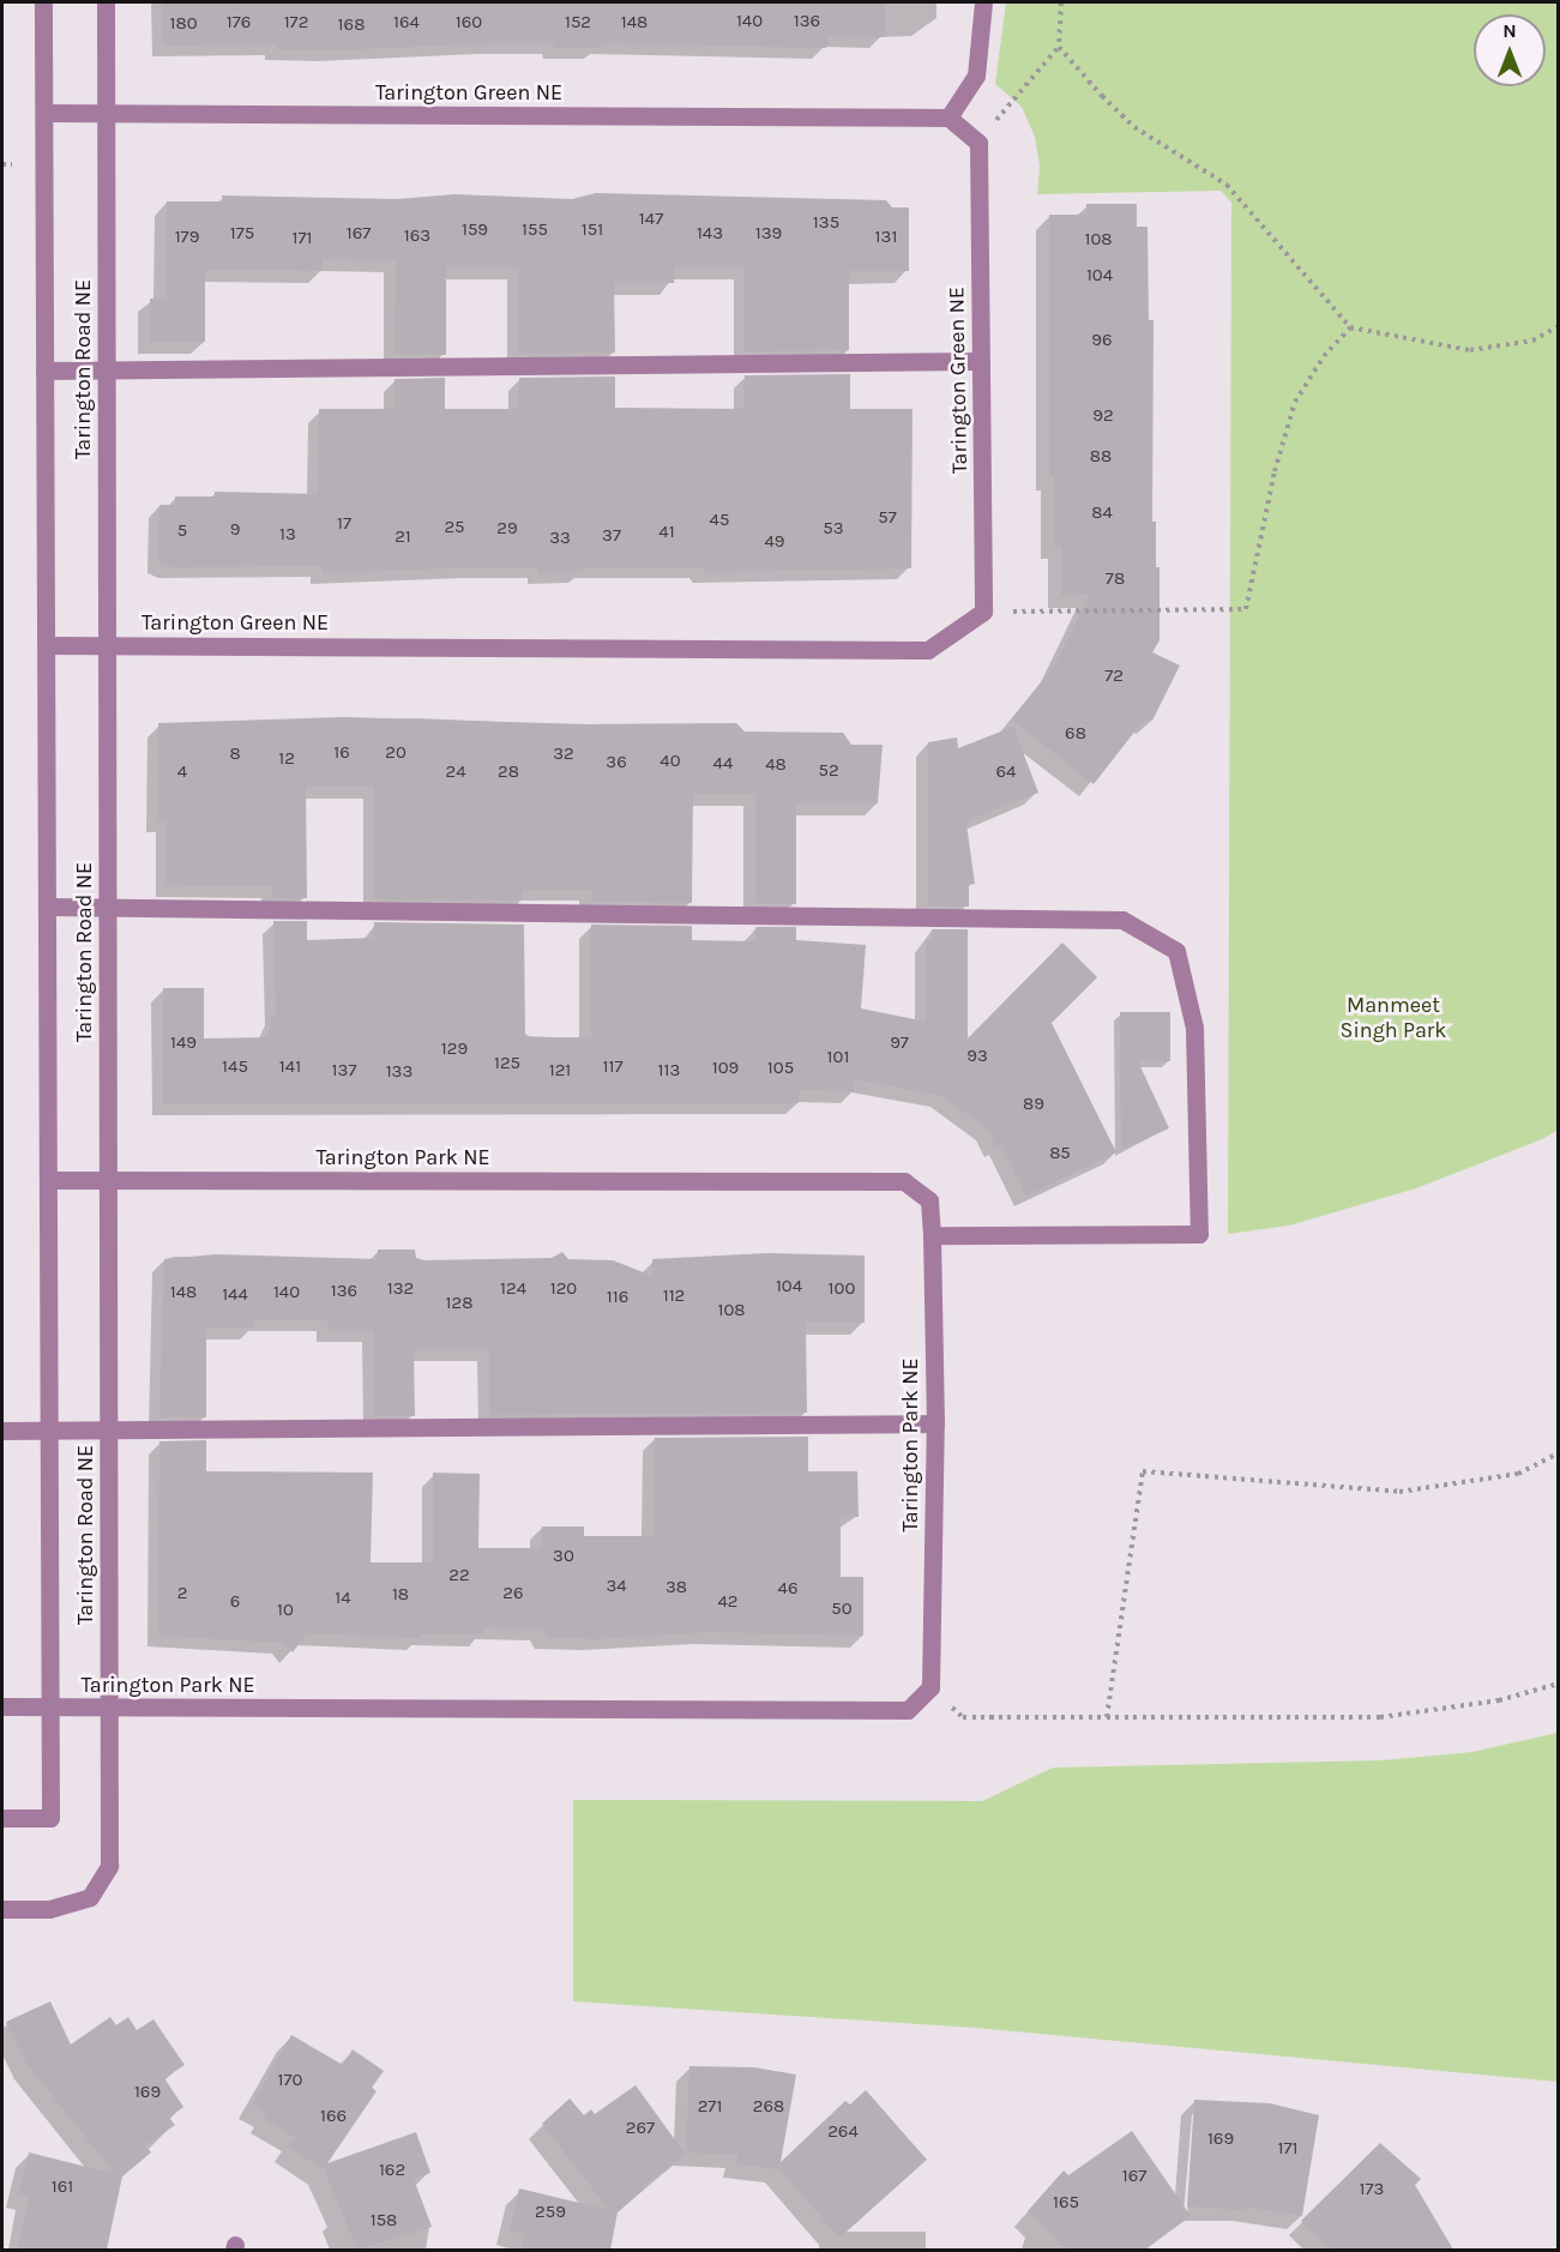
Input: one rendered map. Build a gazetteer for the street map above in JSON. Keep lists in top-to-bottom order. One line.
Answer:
{"streets":{"street":["Tarington Green NE","Tarington Road NE","Tarington Park NE"]},"crossings":[["Tarington Green NE","Tarington Road NE"],["Tarington Road NE","Tarington Park NE"]],"parks":["Manmeet Singh Park"],"house_numbers":["140","136","176","172","164","160","152","148","180","168","147","135","159","155","151","175","167","143","139","163","179","131","171","108","104","96","92","88","84","57","45","17","25","29","53","9","5","41","13","37","21","33","49","78","72","68","16","20","8","32","12","40","36","44","48","52","4","24","28","64","149","97","129","93","101","125","145","141","117","109","105","137","121","113","133","89","85","104","132","124","120","100","136","148","140","144","112","116","128","108","30","22","34","38","46","2","26","18","14","6","42","50","10","170","169","271","268","166","267","264","169","171","162","167","161","173","165","259","158"],"north":"top"}
